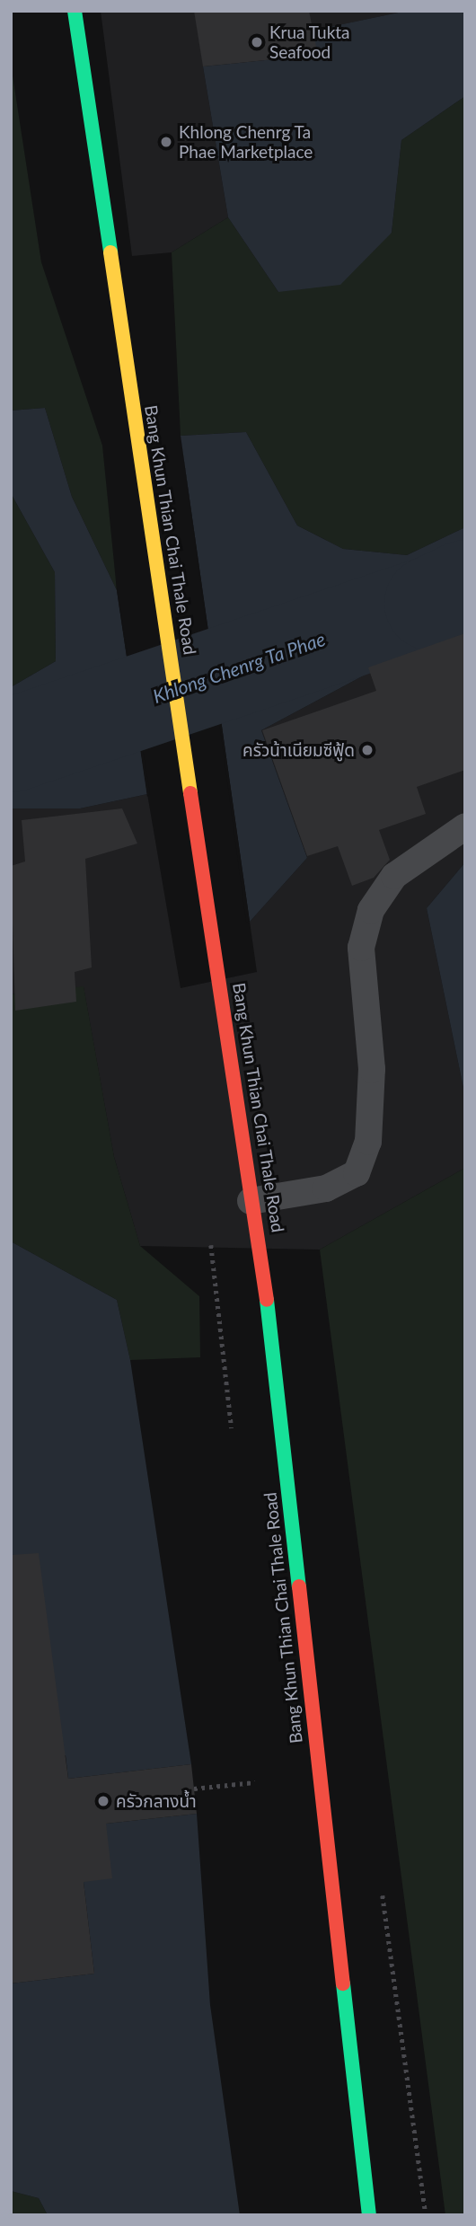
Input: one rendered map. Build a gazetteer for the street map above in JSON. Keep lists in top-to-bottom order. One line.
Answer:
{"streets":{"main road":["Bang Khun Thian Chai Thale Road"]},"water":["Khlong Chenrg Ta Phae"],"places":["Krua Tukta Seafood","Khlong Chenrg Ta Phae Marketplace","ครัวน้าเนียมซีฟู้ด","ครัวกลางน้ำ"]}
